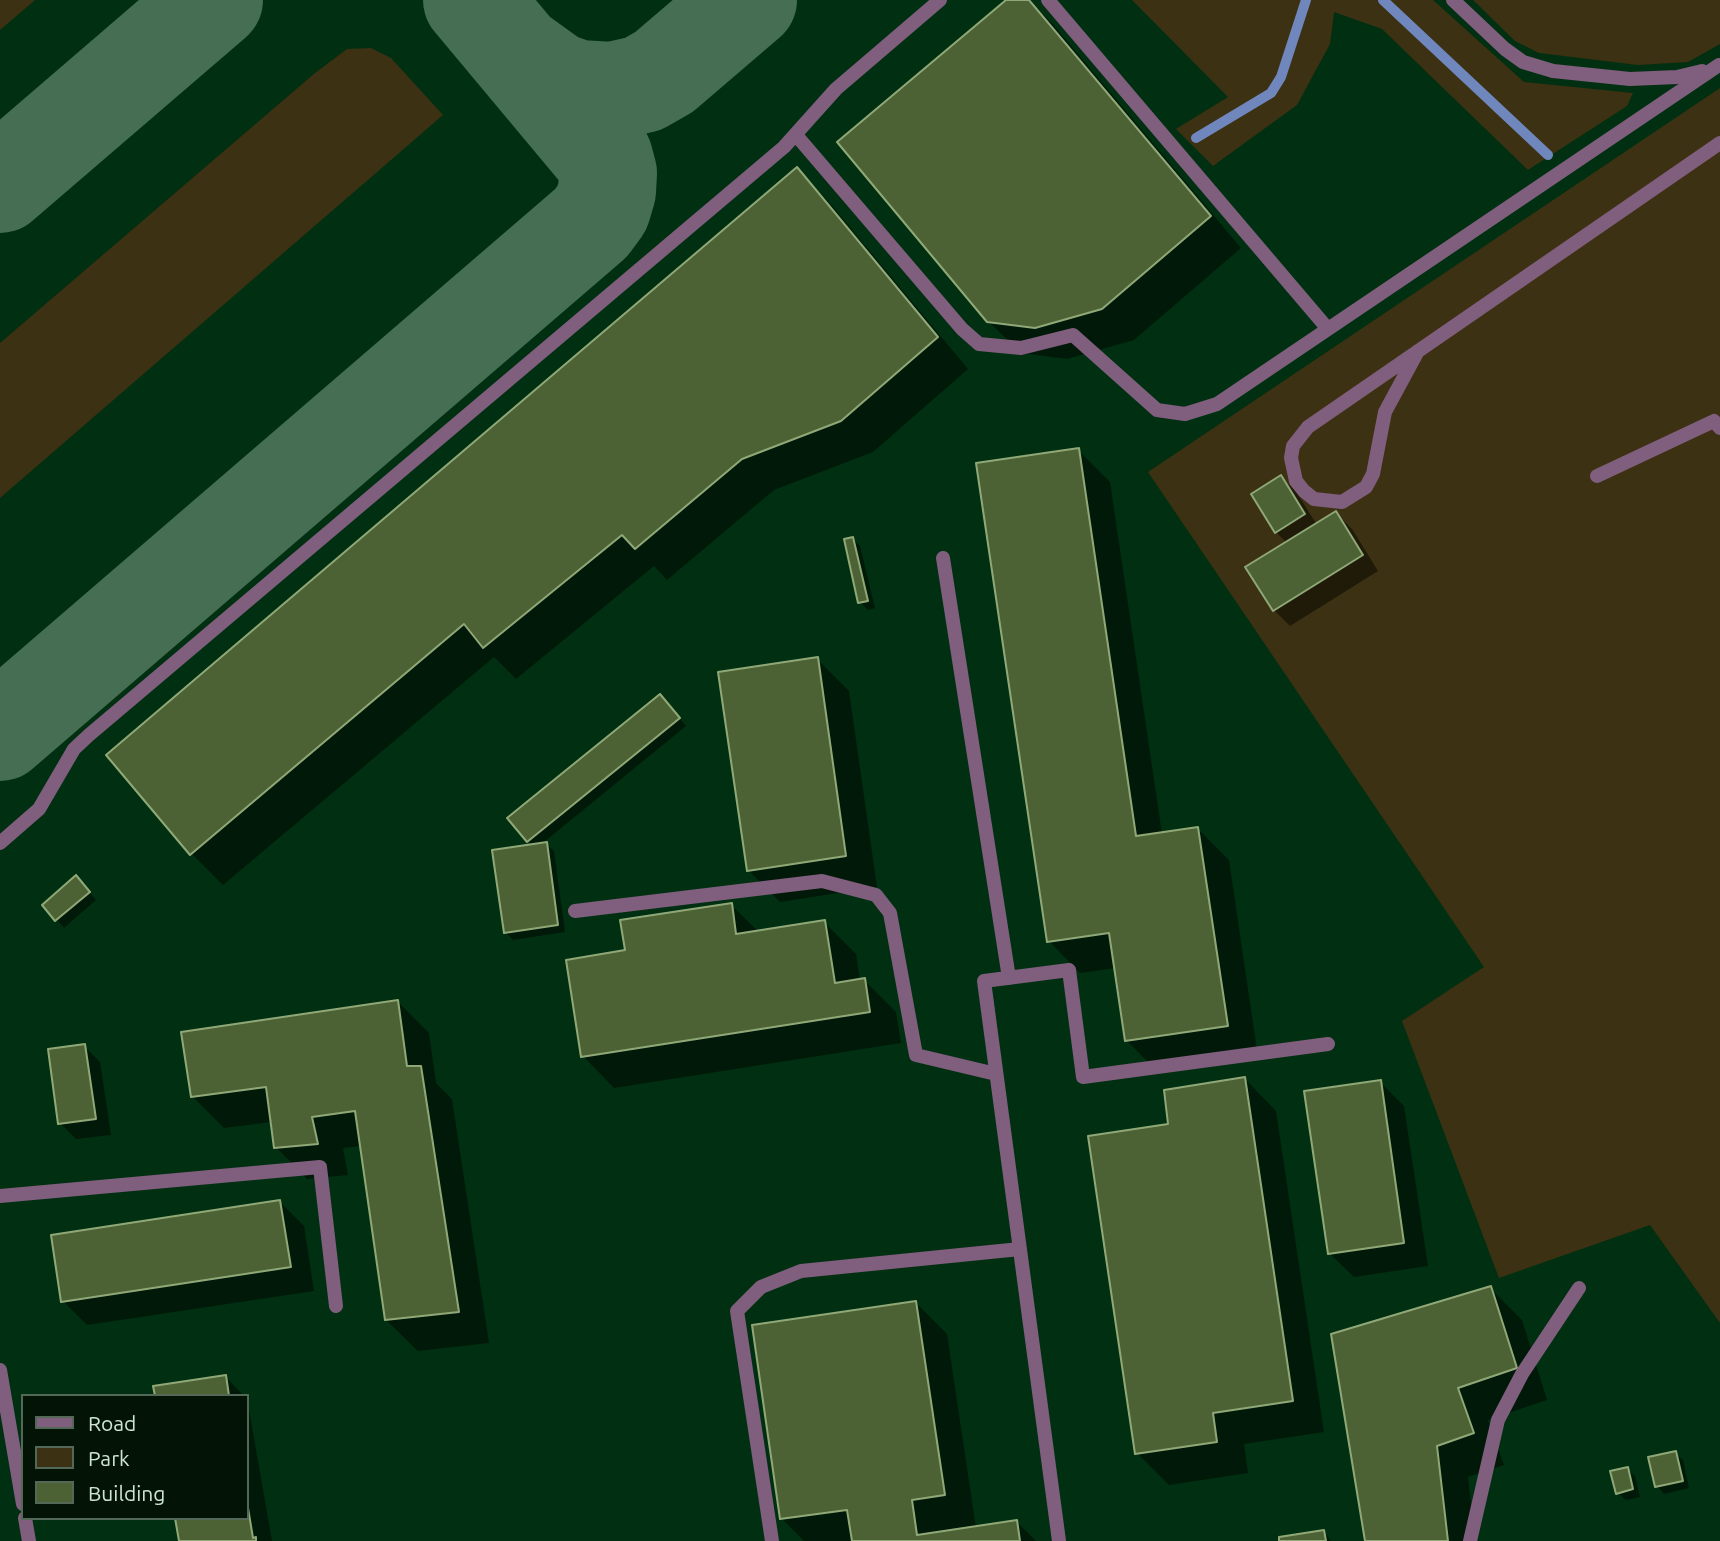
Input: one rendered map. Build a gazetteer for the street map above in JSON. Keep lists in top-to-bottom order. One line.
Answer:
{"legend":["Road","Park","Building"]}
